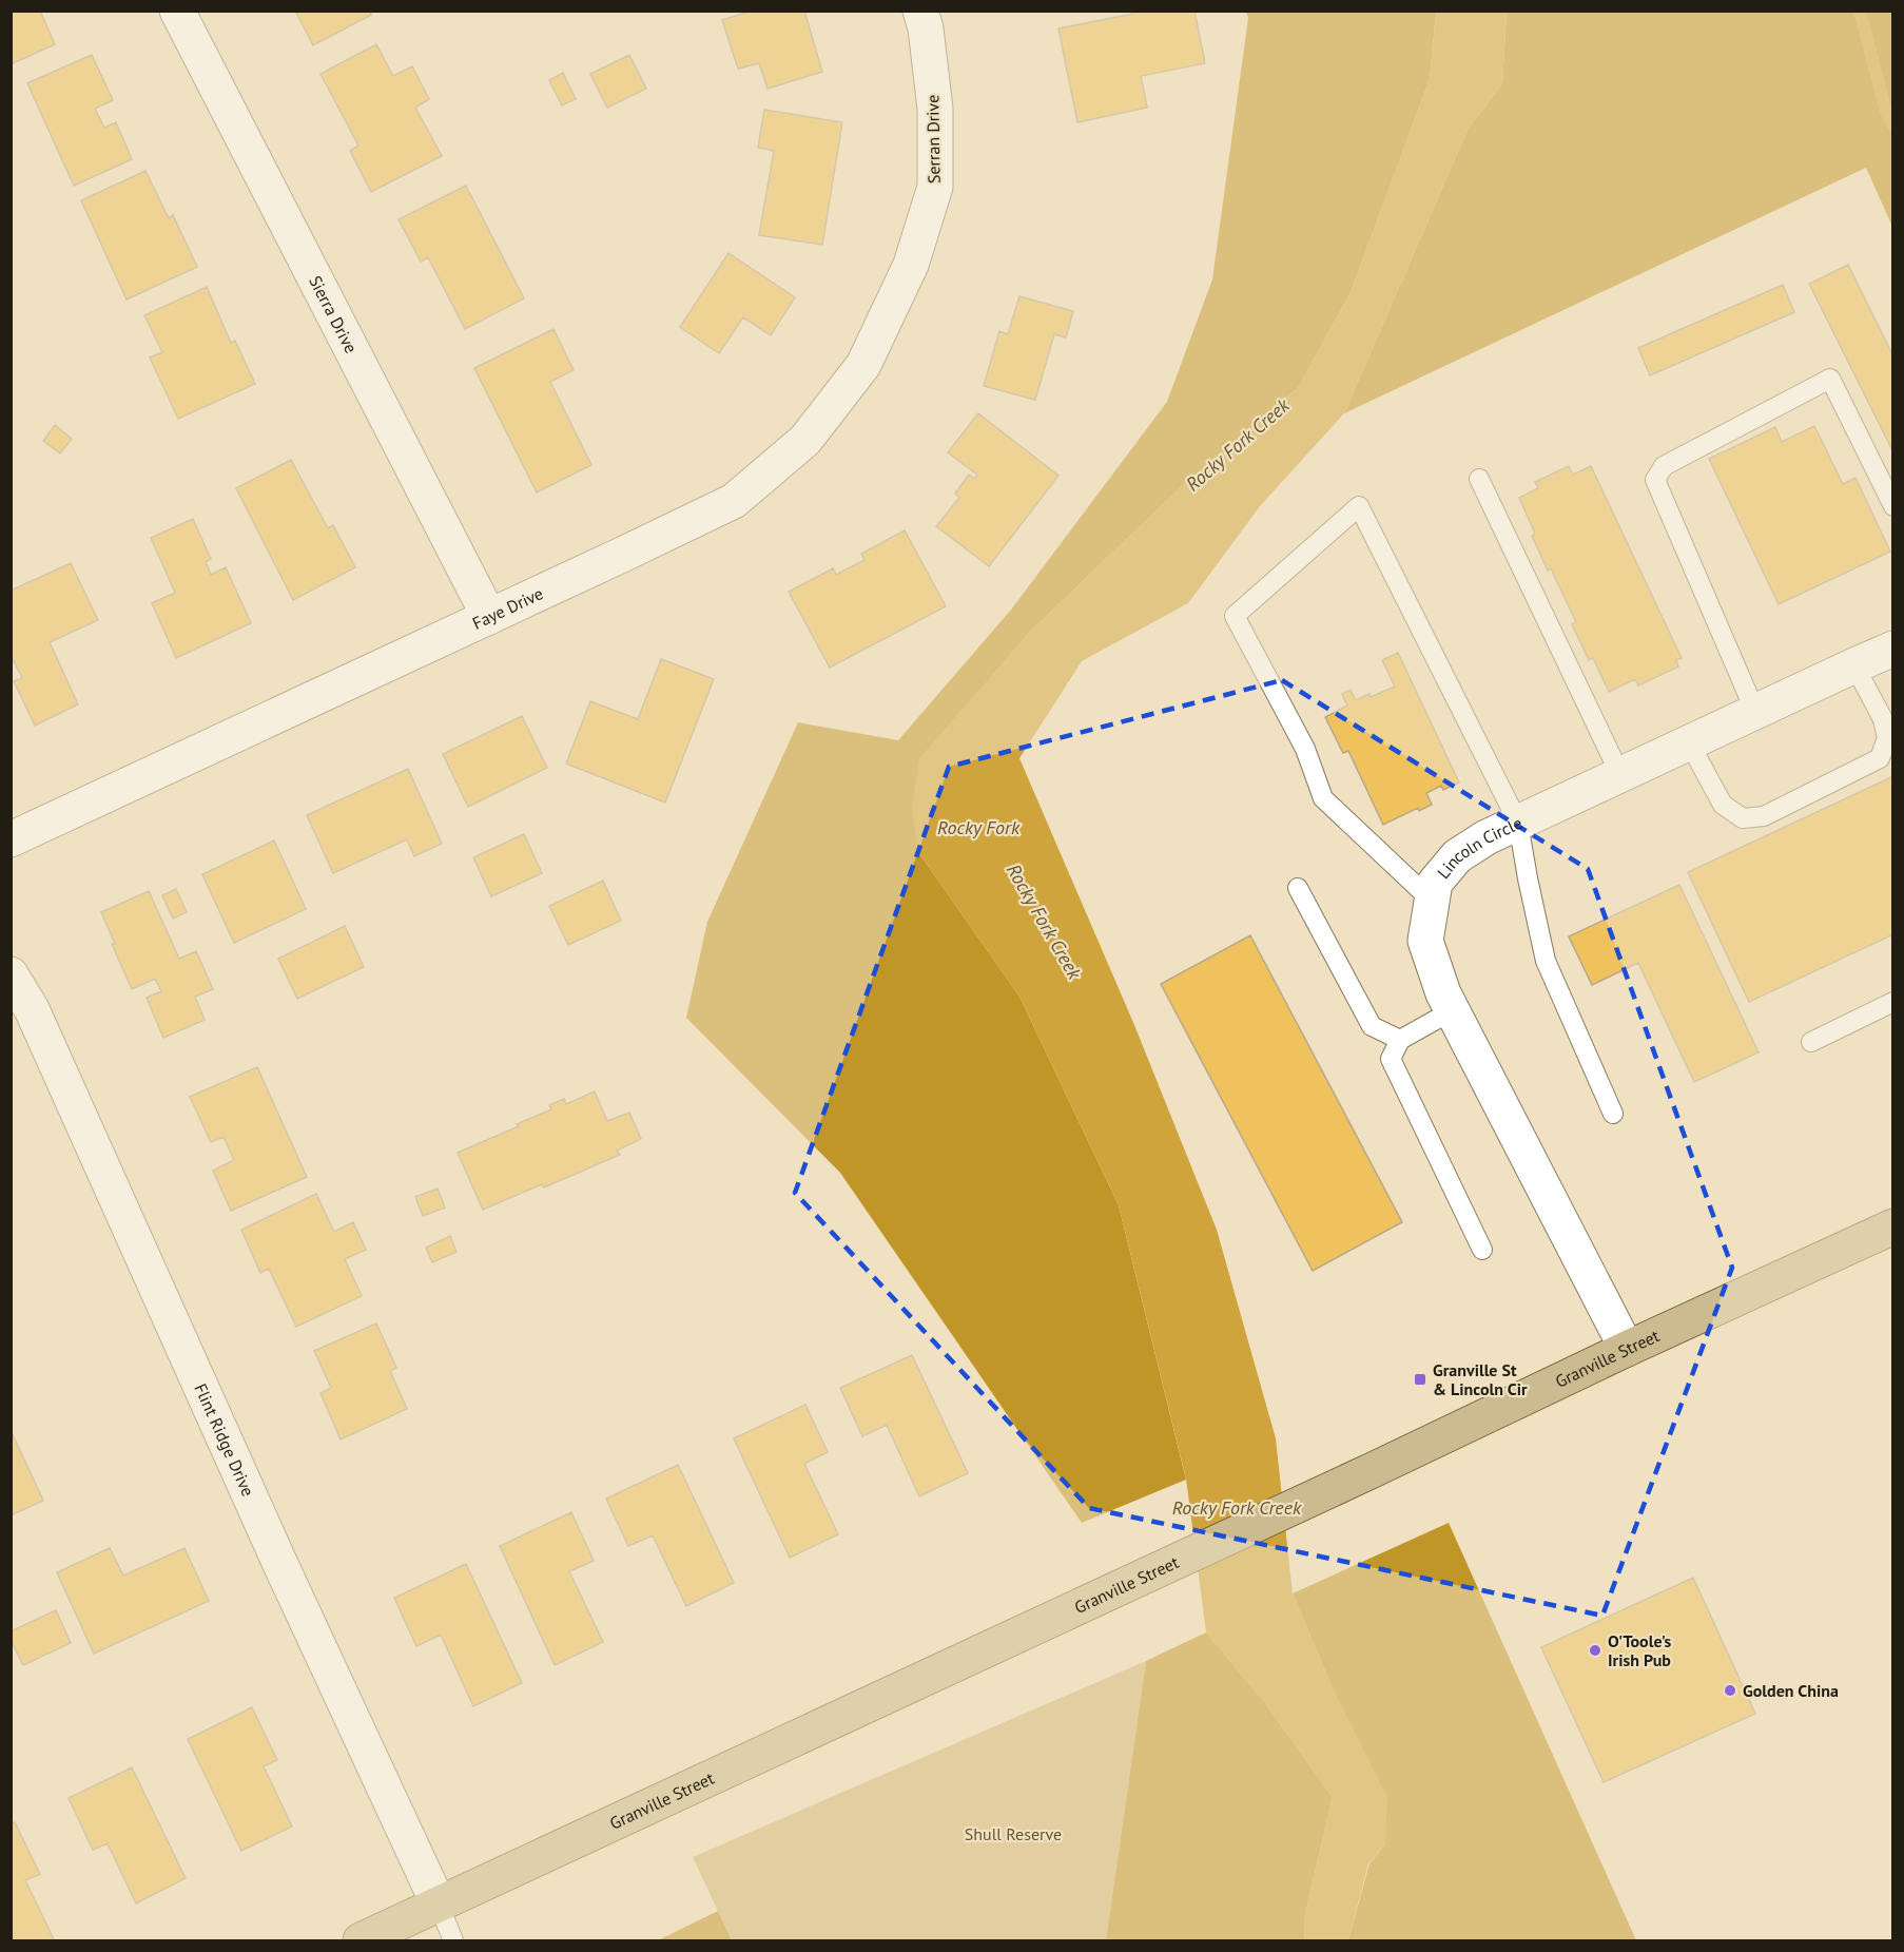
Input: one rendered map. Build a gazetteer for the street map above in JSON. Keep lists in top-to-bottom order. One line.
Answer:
{"streets":{"main road":["Granville Street"],"street":["Serran Drive","Sierra Drive","Faye Drive","Lincoln Circle","Flint Ridge Drive"]},"crossings":[["Serran Drive","Faye Drive"],["Sierra Drive","Faye Drive"],["Lincoln Circle","Granville Street"],["Granville Street","Flint Ridge Drive"]],"water":["Rocky Fork Creek","Rocky Fork"],"parks":["Shull Reserve"],"places":{"transit":["Granville St & Lincoln Cir"],"other":["O'Toole's Irish Pub","Golden China"]}}
